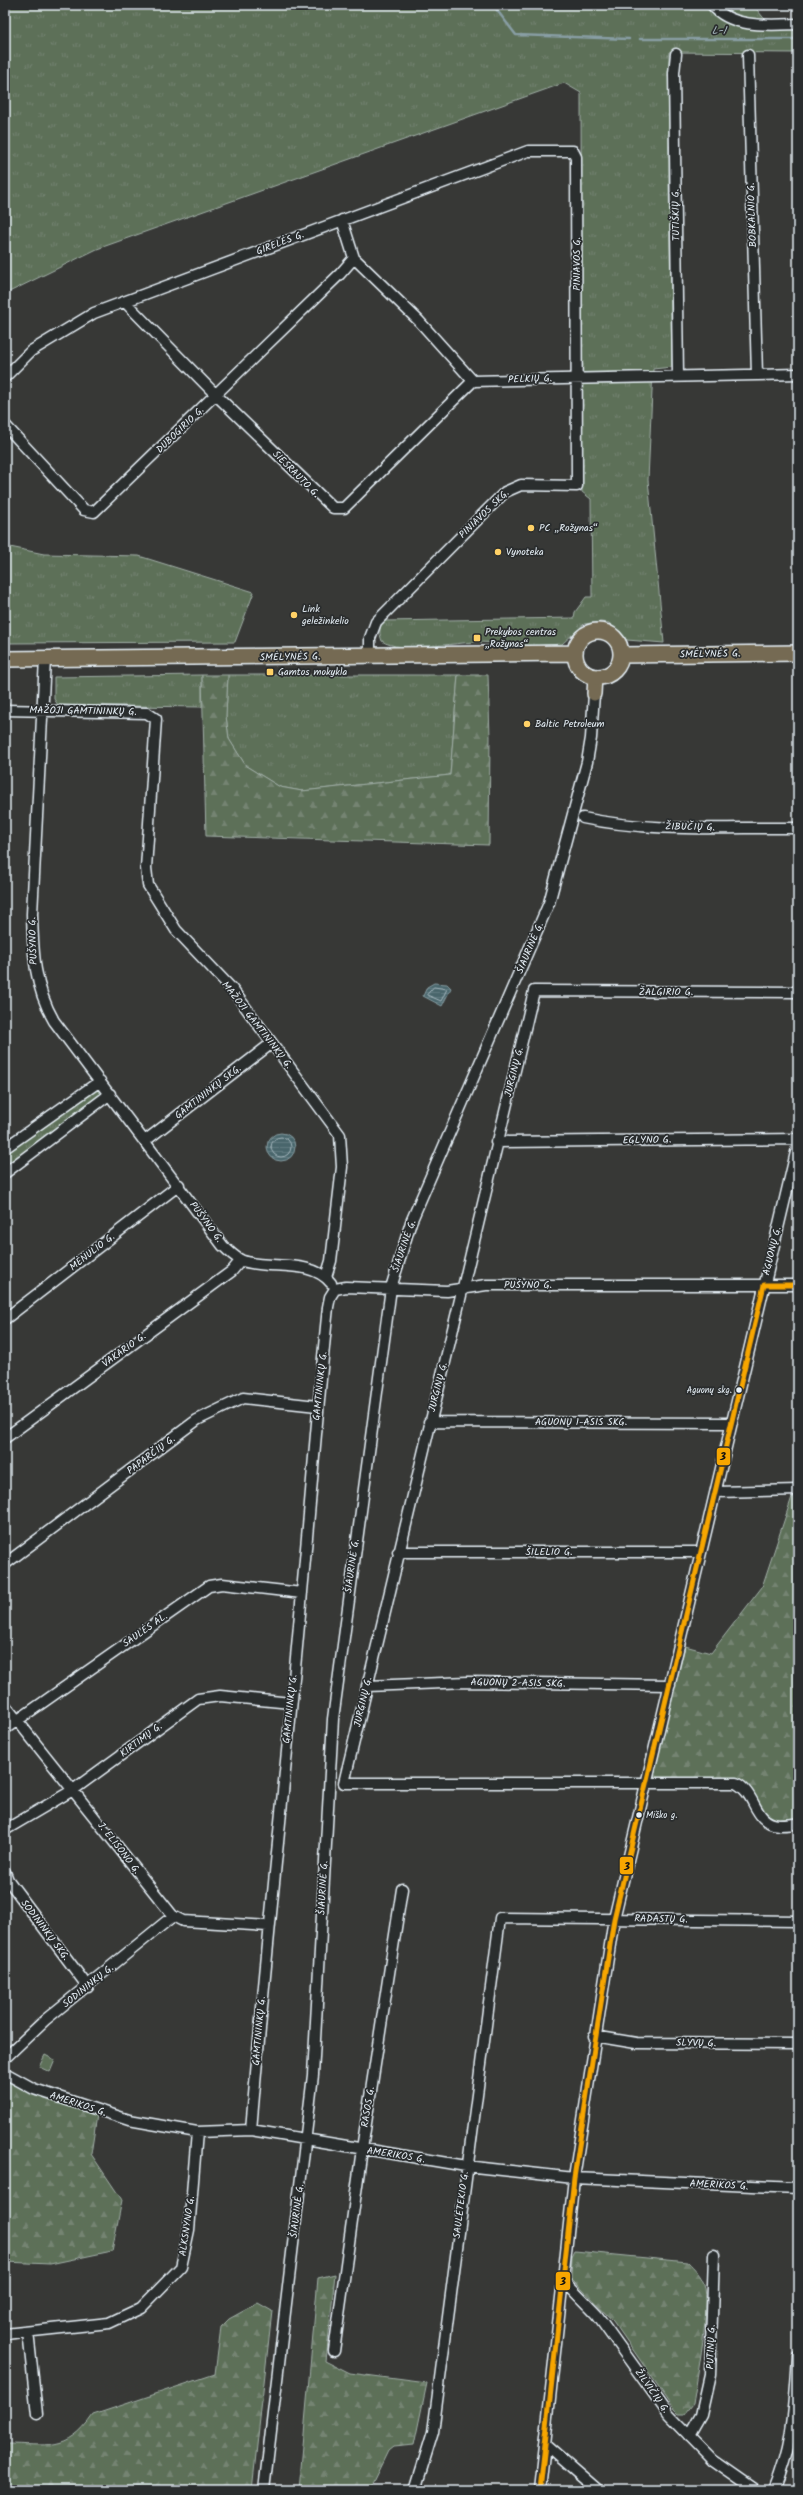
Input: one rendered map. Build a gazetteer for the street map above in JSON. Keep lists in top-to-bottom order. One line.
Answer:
{"streets":{"highway":["SMĖLYNĖS G."],"main road":["ŠIAURINĖ G."],"street":["TUTIŠKIŲ G.","BOBKALNIO G.","GIRELĖS G.","PINIAVOS G.","PELKIŲ G.","DUBOGIRIO G.","SIESRAUTO G.","PINIAVOS SKG.","MAŽOJI GAMTININKŲ G.","ŽIBUČIŲ G.","PUŠYNO G.","ŽALGIRIO G.","JURGINŲ G.","GAMTININKŲ SKG.","EGLYNO G.","AGUONŲ G.","MĖNULIO G.","VAKARIO G.","GAMTININKŲ G.","AGUONŲ 1-ASIS SKG.","PAPARČIŲ G.","ŠILELIO G.","SAULĖS AL.","AGUONŲ 2-ASIS SKG.","KIRTIMŲ G.","J. ELISONO G.","RADASTŲ G.","SODININKŲ SKG.","SODININKŲ G.","SLYVŲ G.","AMERIKOS G.","RASOS G.","SAULĖTEKIO G.","ALKSNYNO G.","PUTINŲ G.","ŽILVIČIŲ G."]},"crossings":[["TUTIŠKIŲ G.","PELKIŲ G."],["BOBKALNIO G.","PELKIŲ G."],["GIRELĖS G.","PINIAVOS G."],["GIRELĖS G.","SIESRAUTO G."],["PINIAVOS G.","PELKIŲ G."],["PINIAVOS G.","PINIAVOS SKG."],["PELKIŲ G.","SIESRAUTO G."],["PELKIŲ G.","PINIAVOS SKG."],["DUBOGIRIO G.","SIESRAUTO G."],["PINIAVOS SKG.","SMĖLYNĖS G."],["SMĖLYNĖS G.","PUŠYNO G."],["SMĖLYNĖS G.","ŠIAURINĖ G."],["MAŽOJI GAMTININKŲ G.","PUŠYNO G."],["MAŽOJI GAMTININKŲ G.","GAMTININKŲ SKG."],["PUŠYNO G.","ŠIAURINĖ G."],["PUŠYNO G.","JURGINŲ G."],["PUŠYNO G.","GAMTININKŲ SKG."],["PUŠYNO G.","AGUONŲ G."],["PUŠYNO G.","MĖNULIO G."],["PUŠYNO G.","VAKARIO G."],["PUŠYNO G.","GAMTININKŲ G."],["ŠIAURINĖ G.","AMERIKOS G."],["ŽALGIRIO G.","JURGINŲ G."],["JURGINŲ G.","EGLYNO G."],["JURGINŲ G.","AGUONŲ G."],["JURGINŲ G.","AGUONŲ 1-ASIS SKG."],["JURGINŲ G.","ŠILELIO G."],["JURGINŲ G.","AGUONŲ 2-ASIS SKG."],["AGUONŲ G.","AGUONŲ 1-ASIS SKG."],["AGUONŲ G.","ŠILELIO G."],["AGUONŲ G.","AGUONŲ 2-ASIS SKG."],["AGUONŲ G.","RADASTŲ G."],["AGUONŲ G.","SLYVŲ G."],["AGUONŲ G.","AMERIKOS G."],["AGUONŲ G.","ŽILVIČIŲ G."],["GAMTININKŲ G.","PAPARČIŲ G."],["GAMTININKŲ G.","SAULĖS AL."],["GAMTININKŲ G.","KIRTIMŲ G."],["GAMTININKŲ G.","AMERIKOS G."],["SAULĖS AL.","J. ELISONO G."],["KIRTIMŲ G.","J. ELISONO G."],["J. ELISONO G.","SODININKŲ G."],["RADASTŲ G.","SAULĖTEKIO G."],["SODININKŲ SKG.","SODININKŲ G."],["AMERIKOS G.","RASOS G."],["AMERIKOS G.","SAULĖTEKIO G."],["AMERIKOS G.","ALKSNYNO G."],["PUTINŲ G.","ŽILVIČIŲ G."]],"water":["L-1"],"places":{"other":["PC „Rožynas“","Vynoteka","Link geležinkelio","Baltic Petroleum","Aguonų skg.","Miško g."],"transit":["Prekybos centras „Rožynas“","Gamtos mokykla"]},"lines":["transit line 3"]}
